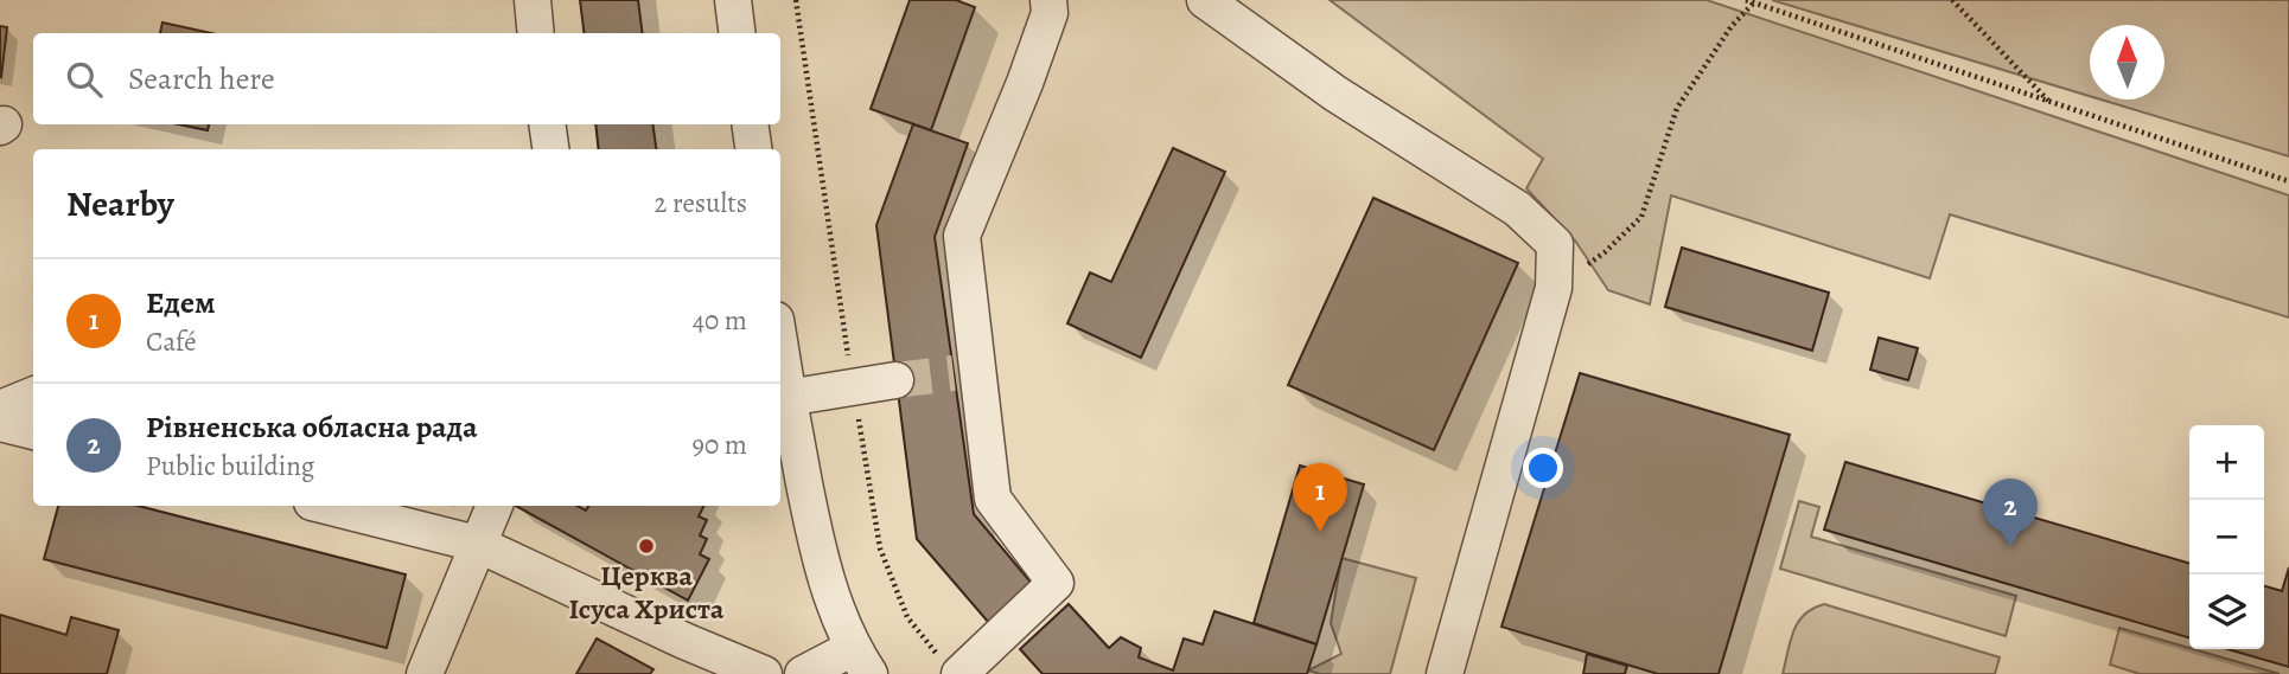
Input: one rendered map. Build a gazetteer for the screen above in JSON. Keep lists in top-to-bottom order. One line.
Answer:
{"places":["Церква Ісуса Христа"],"north":"top","page":{"search":"Search here","heading":["Nearby","2 results"],"list":[{"mark":"1","name":"Едем","note":"Café","value":"40 m"},{"mark":"2","name":"Рівненська обласна рада","note":"Public building","value":"90 m"}],"map_buttons":["+","−"],"pins":["1","2"]}}
